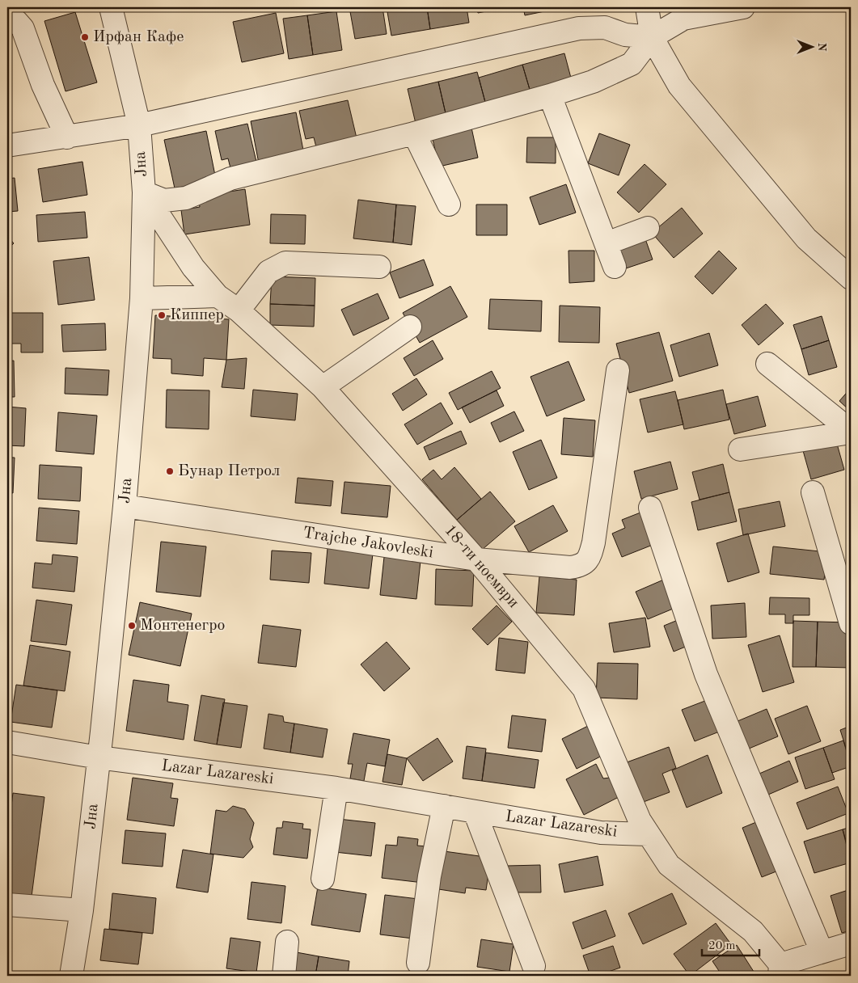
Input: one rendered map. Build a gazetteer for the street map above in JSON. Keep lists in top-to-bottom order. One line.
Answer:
{"streets":{"street":["Јна","Trajche Jakovleski","18-ти ноември","Lazar Lazareski"]},"crossings":[["Јна","Trajche Jakovleski"],["Јна","18-ти ноември"],["Јна","Lazar Lazareski"],["Trajche Jakovleski","18-ти ноември"],["18-ти ноември","Lazar Lazareski"]],"places":["Ирфан Кафе","Киппер","Бунар Петрол","Монтенегро"],"scale_bar":"20 m","north":"right"}
